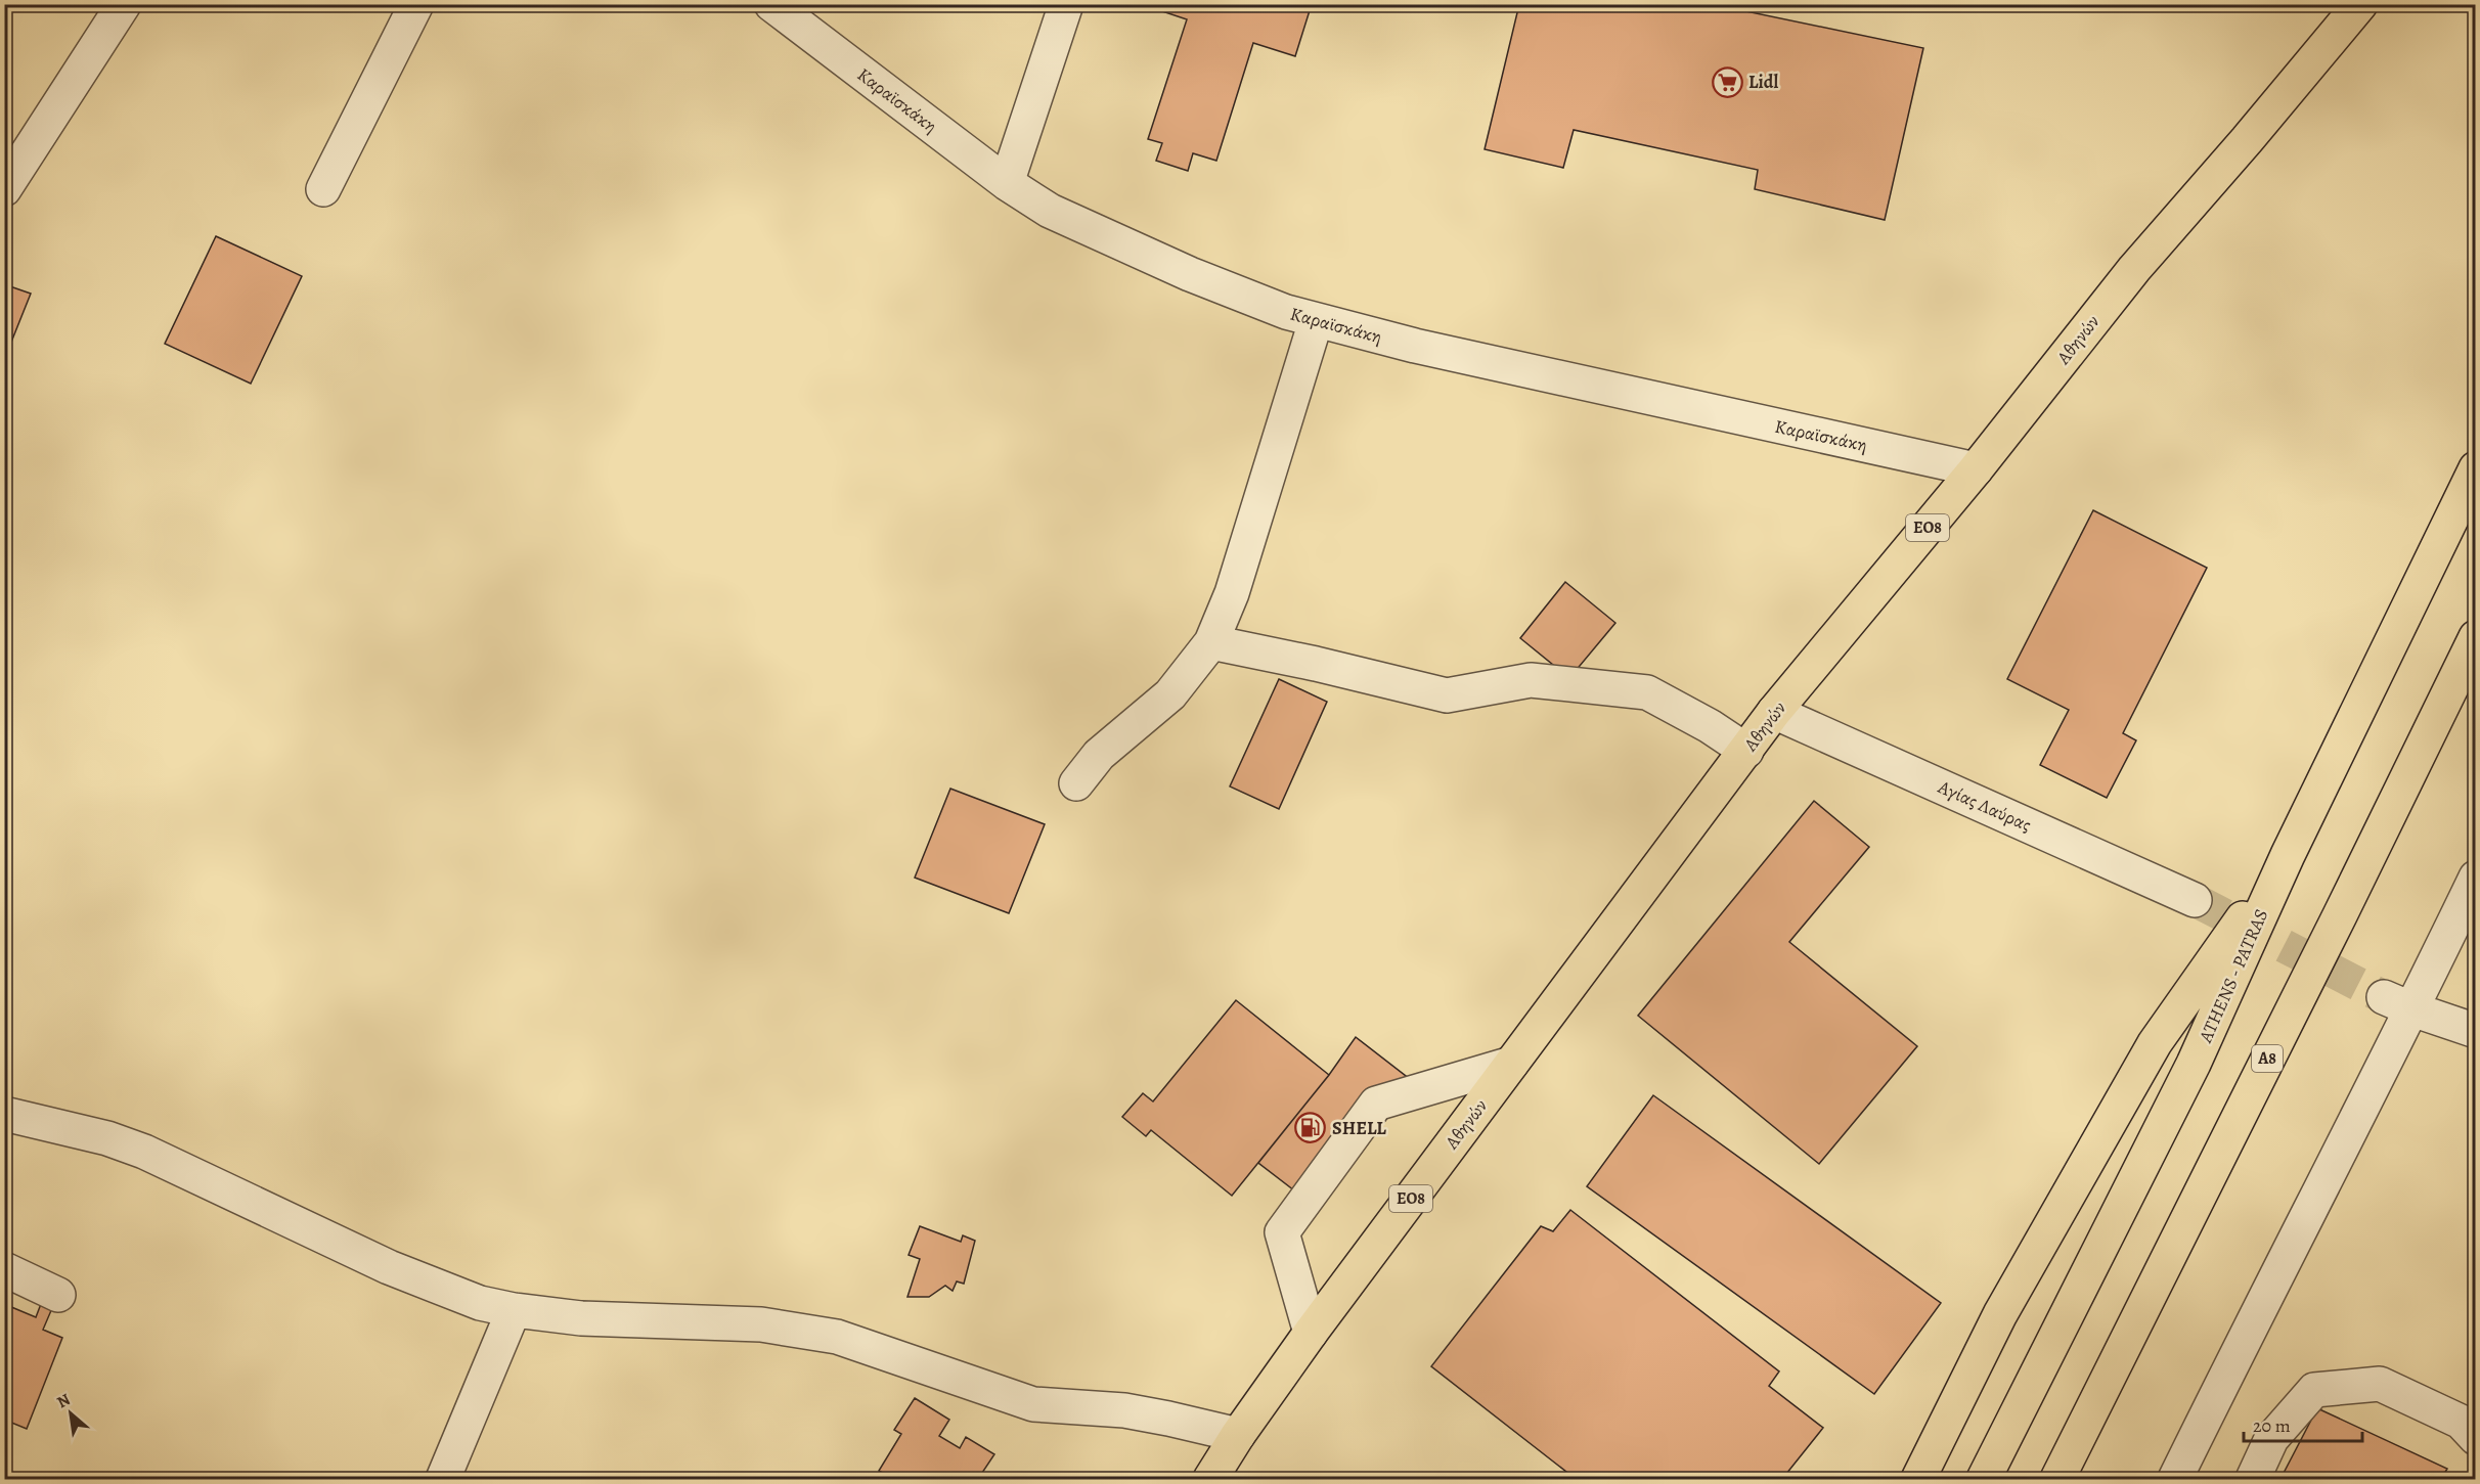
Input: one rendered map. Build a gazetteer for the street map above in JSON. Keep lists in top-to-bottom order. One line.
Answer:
{"streets":{"main road":["Αθηνών","ΕΟ8","ATHENS - PATRAS","Α8"],"street":["Καραϊσκάκη","Αγίας Λαύρας"]},"crossings":[["Καραϊσκάκη","Αθηνών"],["Αθηνών","Αγίας Λαύρας"]],"places":{"supermarket":["Lidl"],"fuel station":["SHELL"]},"scale_bar":"20 m","north":"top left"}
